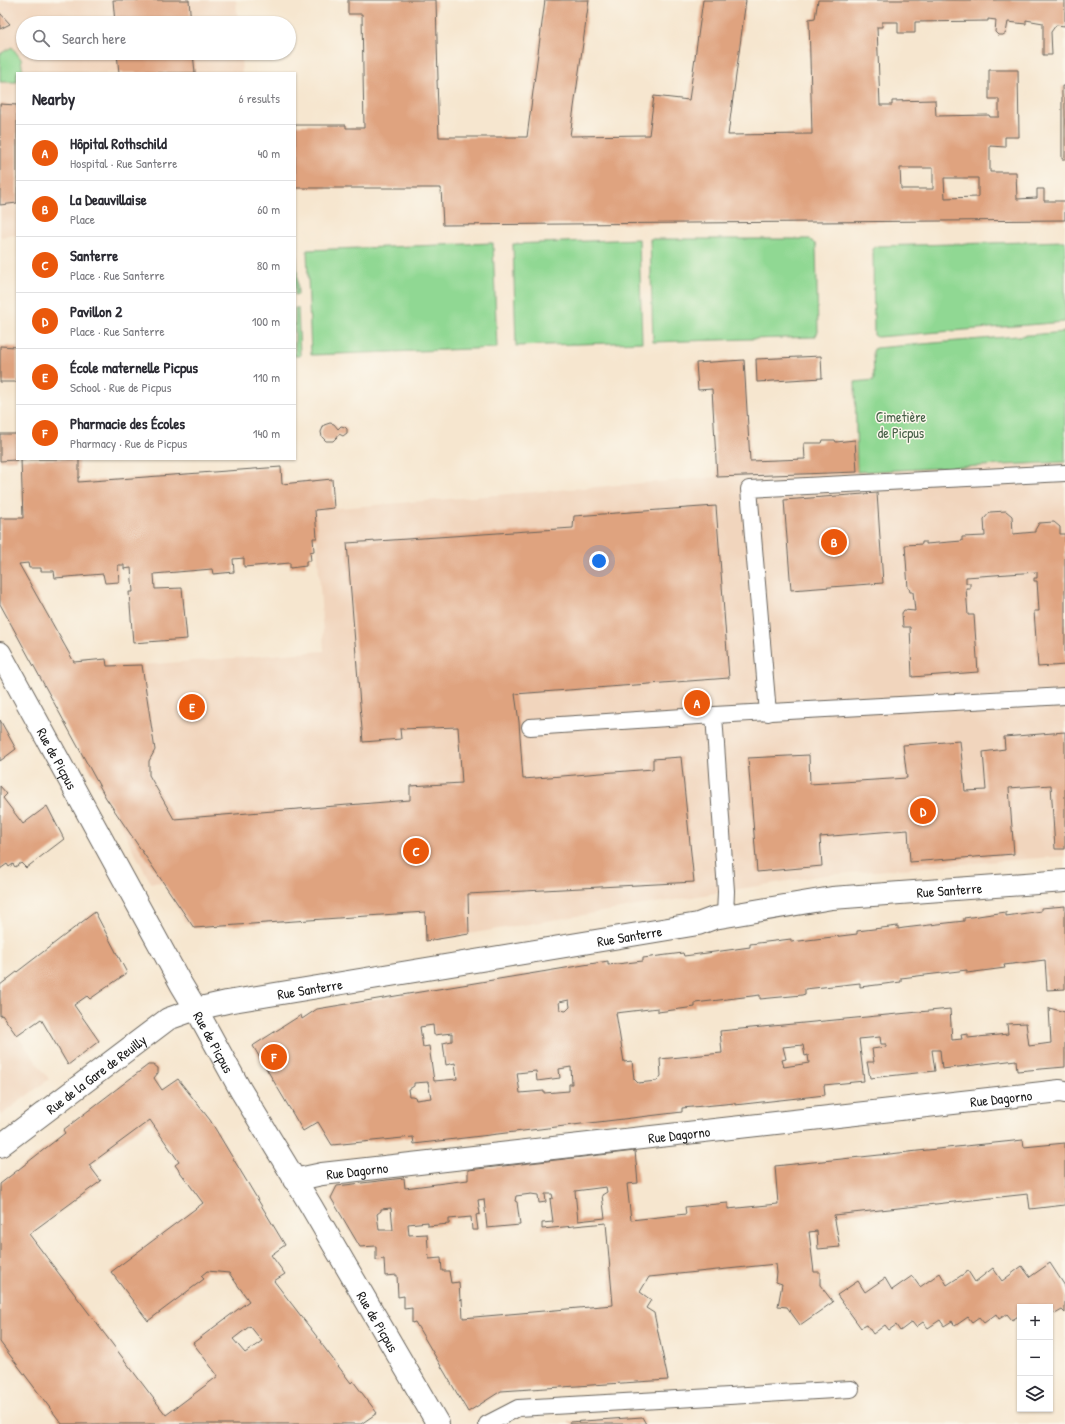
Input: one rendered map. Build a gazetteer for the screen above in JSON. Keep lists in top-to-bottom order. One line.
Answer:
{"streets":{"street":["Rue de Picpus","Rue Santerre","Rue de la Gare de Reuilly","Rue Dagorno"]},"crossings":[["Rue de Picpus","Rue Santerre"],["Rue de Picpus","Rue de la Gare de Reuilly"],["Rue de Picpus","Rue Dagorno"],["Rue Santerre","Rue de la Gare de Reuilly"]],"parks":["Cimetière de Picpus"],"page":{"search":"Search here","heading":["Nearby","6 results"],"list":[{"mark":"A","name":"Hôpital Rothschild","note":"Hospital · Rue Santerre","value":"40 m"},{"mark":"B","name":"La Deauvillaise","note":"Place","value":"60 m"},{"mark":"C","name":"Santerre","note":"Place · Rue Santerre","value":"80 m"},{"mark":"D","name":"Pavillon 2","note":"Place · Rue Santerre","value":"100 m"},{"mark":"E","name":"École maternelle Picpus","note":"School · Rue de Picpus","value":"110 m"},{"mark":"F","name":"Pharmacie des Écoles","note":"Pharmacy · Rue de Picpus","value":"140 m"}],"pins":["B","A","E","D","C","F"],"map_buttons":["+","−"]}}
